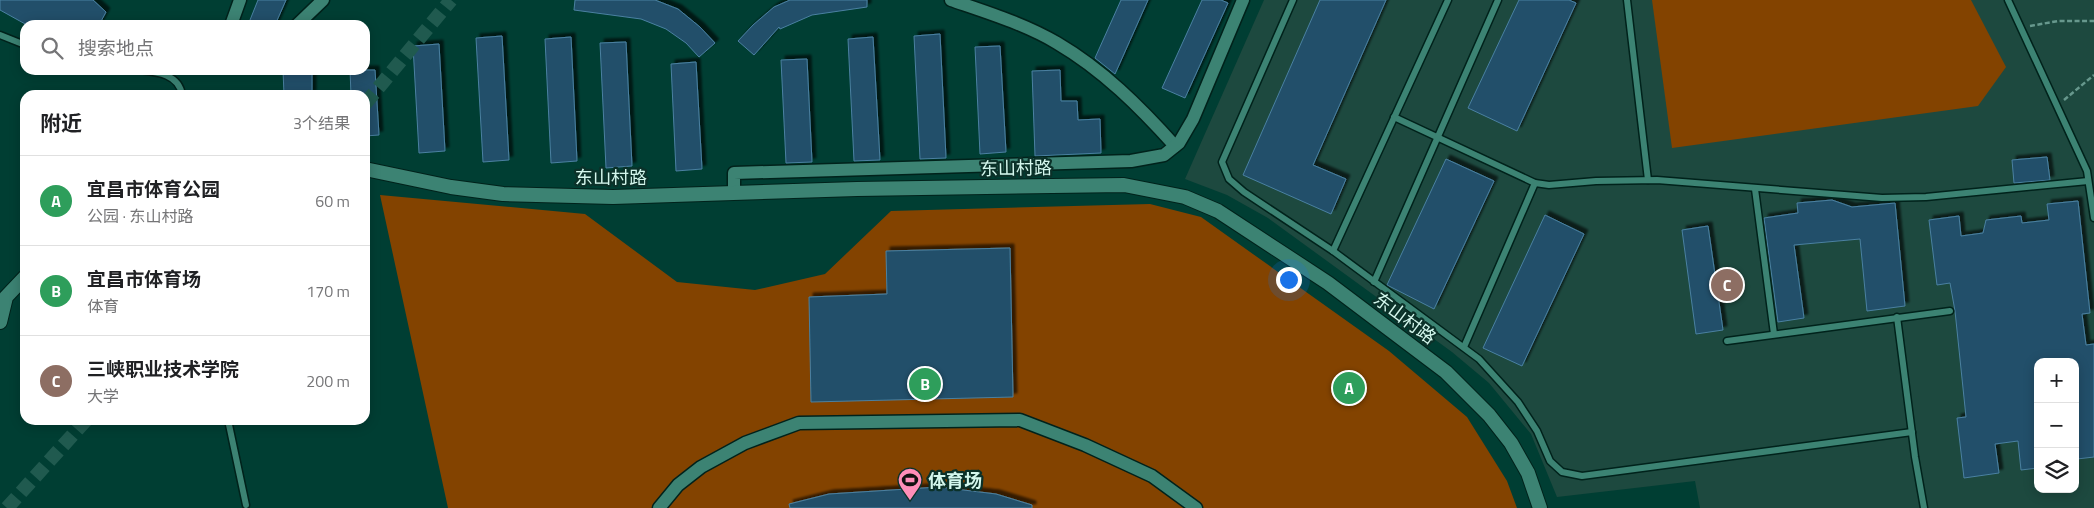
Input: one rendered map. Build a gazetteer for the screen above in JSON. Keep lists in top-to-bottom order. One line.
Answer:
{"streets":{"street":["东山村路"]},"places":{"sports":["体育场"]},"page":{"search":"搜索地点","heading":["附近","3个结果"],"list":[{"mark":"A","name":"宜昌市体育公园","note":"公园 · 东山村路","value":"60 m"},{"mark":"B","name":"宜昌市体育场","note":"体育","value":"170 m"},{"mark":"C","name":"三峡职业技术学院","note":"大学","value":"200 m"}],"pins":["C","B","A"],"map_buttons":["+","−"]}}
